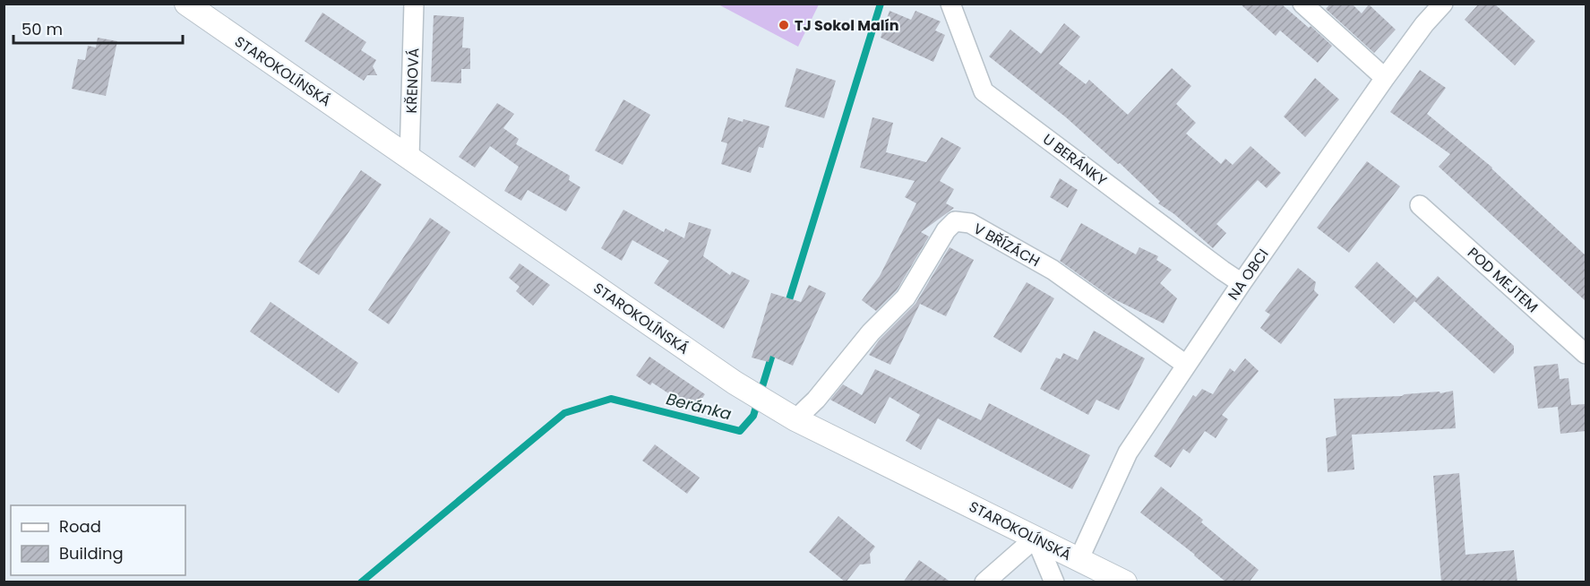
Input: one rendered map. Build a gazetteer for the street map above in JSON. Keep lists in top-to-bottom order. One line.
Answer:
{"streets":{"street":["STAROKOLÍNSKÁ","KŘENOVÁ","U BERÁNKY","V BŘÍZÁCH","NA OBCI","POD MEJTEM"]},"crossings":[["STAROKOLÍNSKÁ","KŘENOVÁ"],["STAROKOLÍNSKÁ","V BŘÍZÁCH"],["STAROKOLÍNSKÁ","NA OBCI"],["U BERÁNKY","NA OBCI"],["V BŘÍZÁCH","NA OBCI"]],"water":["Beránka"],"places":["TJ Sokol Malín"],"legend":["Road","Building"],"scale_bar":"50 m"}
